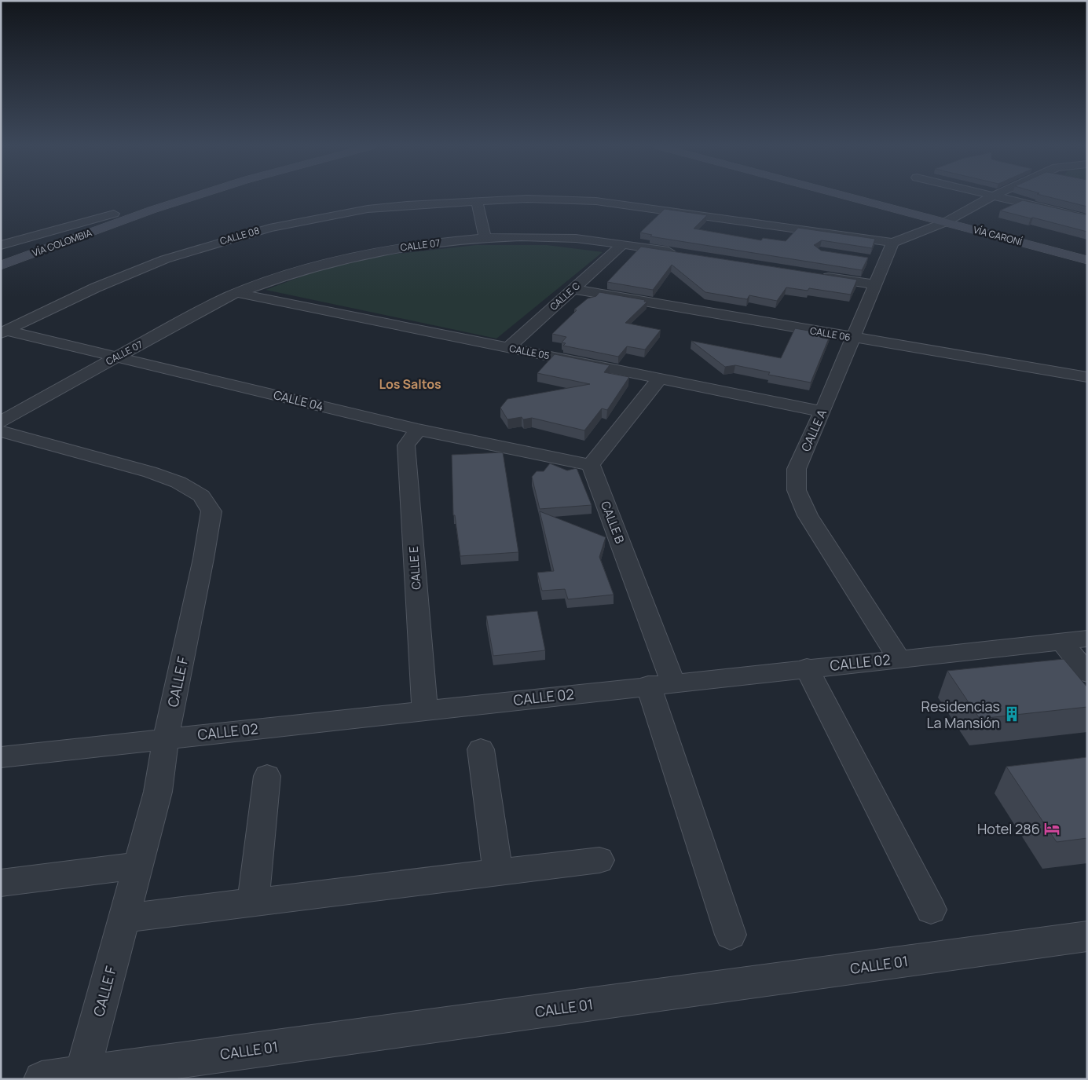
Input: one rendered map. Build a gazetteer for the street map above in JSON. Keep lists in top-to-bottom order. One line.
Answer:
{"streets":{"main road":["VÍA CARONÍ","VÍA COLOMBIA"],"street":["CALLE 08","CALLE 07","CALLE C","CALLE 06","CALLE 05","CALLE 04","CALLE A","CALLE B","CALLE E","CALLE 02","CALLE F","CALLE 01"]},"crossings":[["CALLE 08","CALLE 04"],["CALLE 08","CALLE A"],["CALLE 07","CALLE C"],["CALLE 07","CALLE 05"],["CALLE 07","CALLE 04"],["CALLE C","CALLE 06"],["CALLE C","CALLE 05"],["CALLE 06","CALLE A"],["CALLE 05","CALLE A"],["CALLE 04","CALLE B"],["CALLE 04","CALLE E"],["CALLE A","CALLE 02"],["CALLE B","CALLE 02"],["CALLE E","CALLE 02"],["CALLE 02","CALLE F"],["CALLE F","CALLE 01"]],"districts":["Los Saltos"],"places":{"building":["Residencias La Mansión"],"hotel":["Hotel 286"]}}
